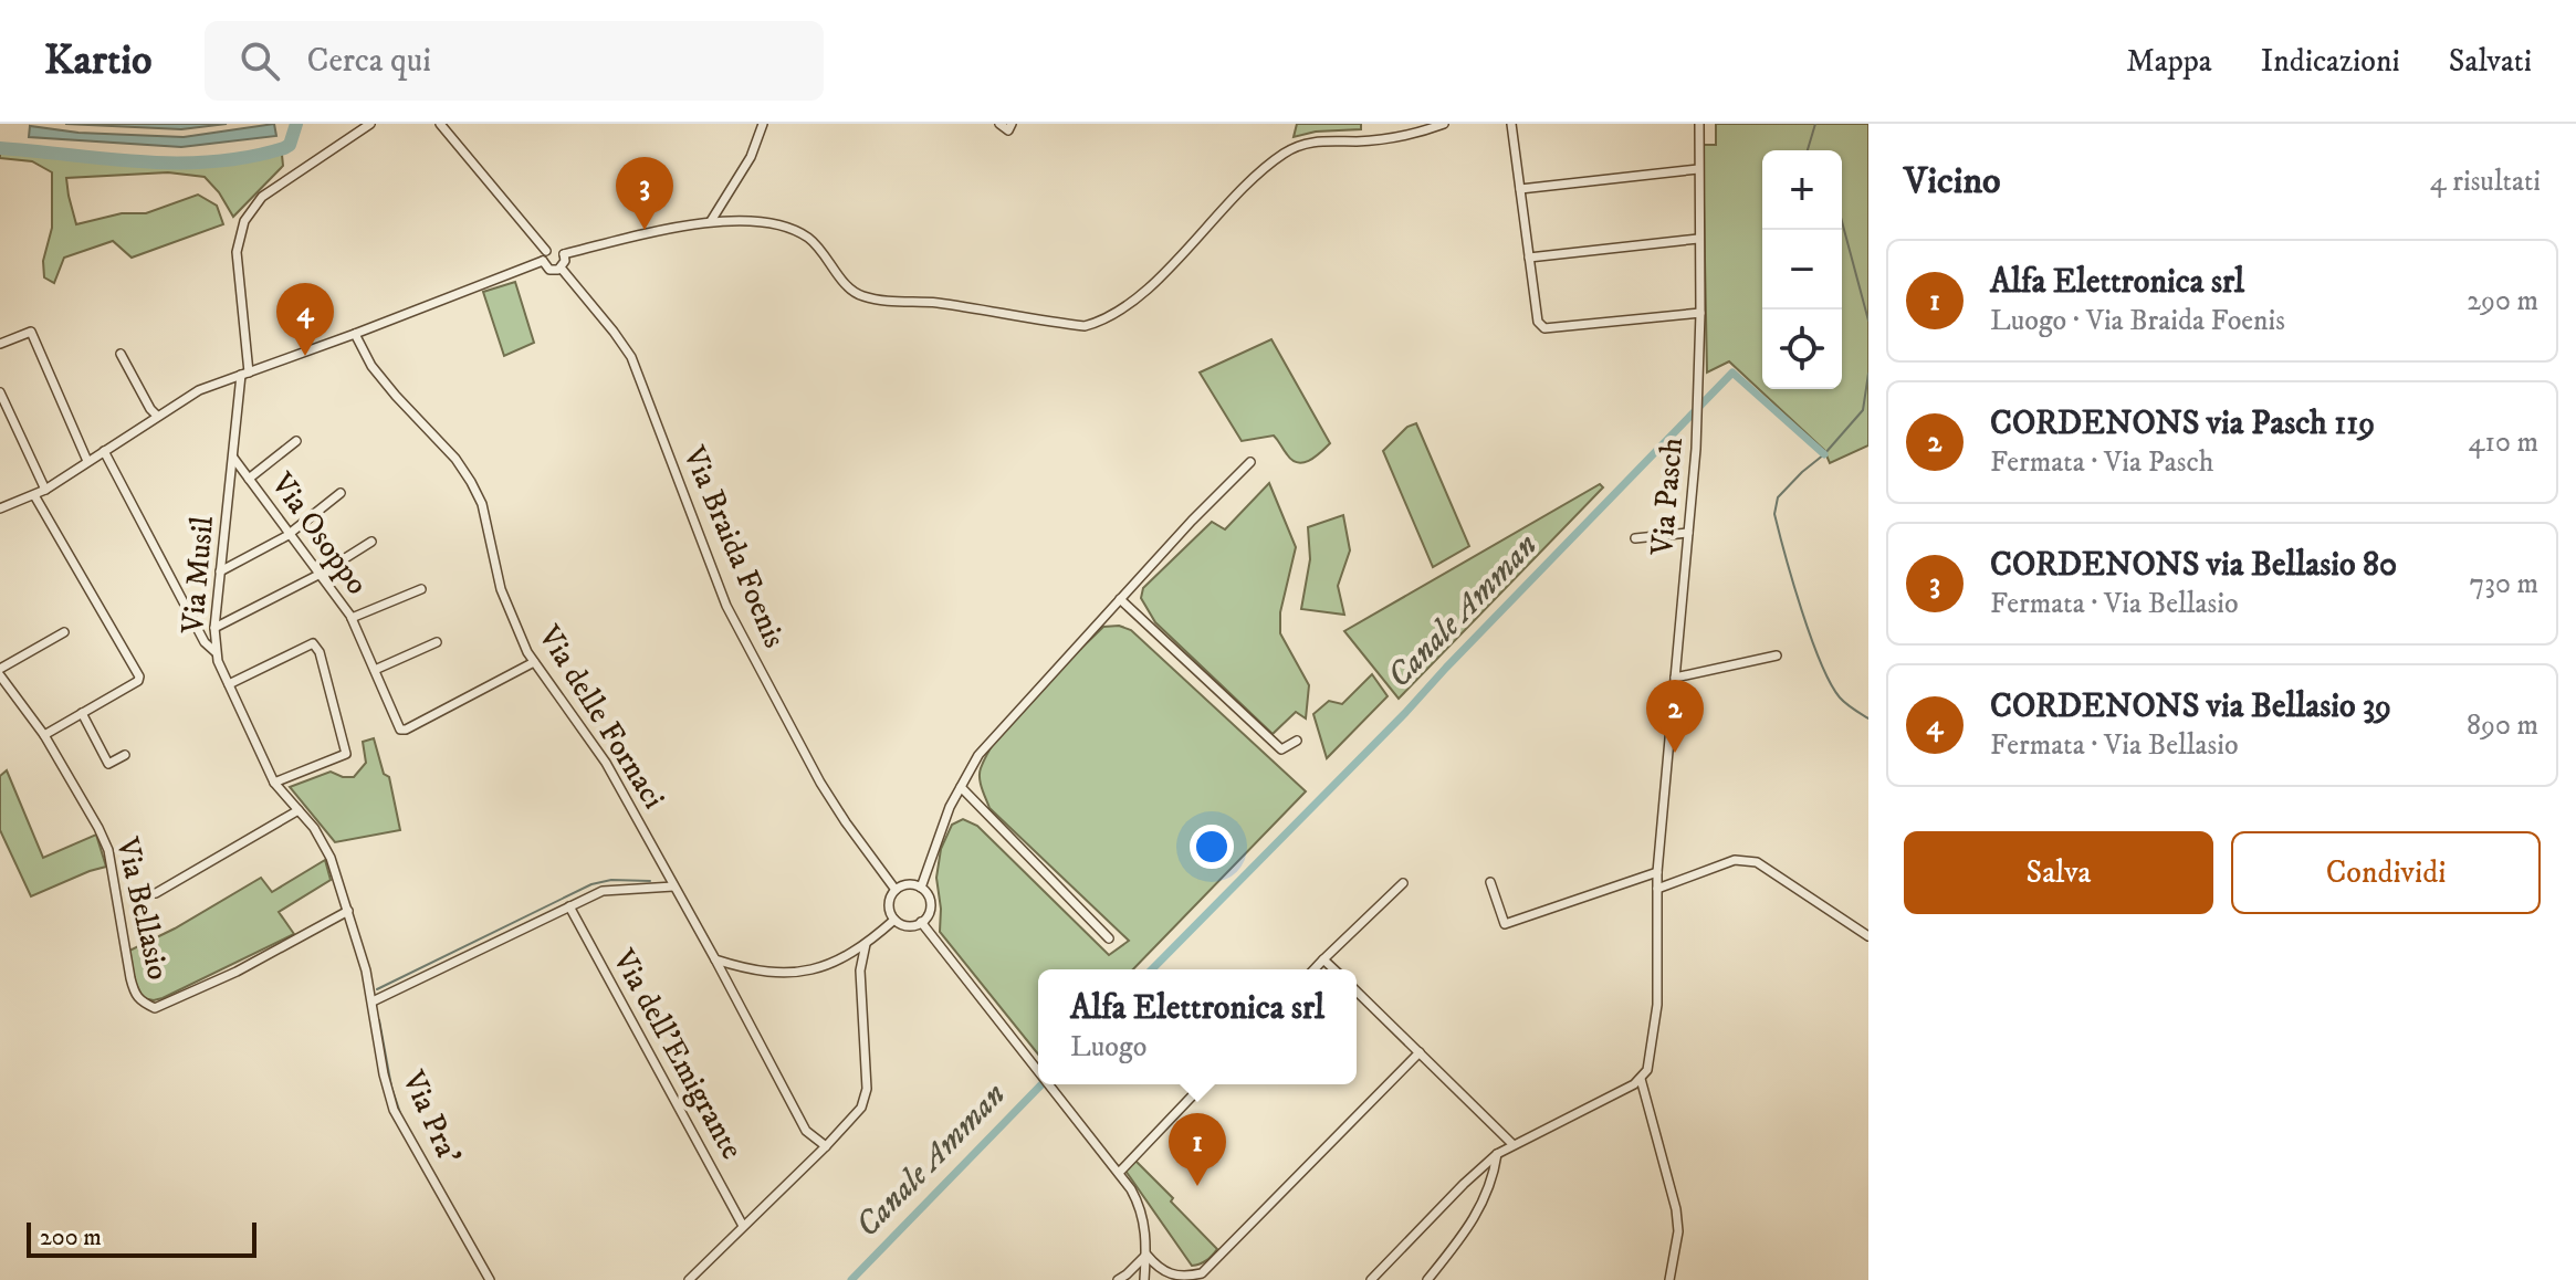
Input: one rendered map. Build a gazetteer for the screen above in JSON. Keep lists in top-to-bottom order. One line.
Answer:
{"streets":{"street":["Via Pasch","Via Osoppo","Via Braida Foenis","Via Musil","Via delle Fornaci","Via Bellasio","Via dell'Emigrante","Via Pra'"]},"crossings":[["Via Osoppo","Via Musil"],["Via Osoppo","Via delle Fornaci"],["Via Musil","Via Bellasio"],["Via Musil","Via Pra'"],["Via Bellasio","Via Pra'"]],"water":["Canale Amman"],"scale_bar":"200 m","page":{"header":"Kartio","search":"Cerca qui","nav":["Mappa","Indicazioni","Salvati"],"heading":["Vicino","4 risultati"],"map_buttons":["+","−"],"pins":["3","4","2","1"],"list":[{"mark":"1","name":"Alfa Elettronica srl","note":"Luogo · Via Braida Foenis","value":"290 m"},{"mark":"2","name":"CORDENONS via Pasch 119","note":"Fermata · Via Pasch","value":"410 m"},{"mark":"3","name":"CORDENONS via Bellasio 80","note":"Fermata · Via Bellasio","value":"730 m"},{"mark":"4","name":"CORDENONS via Bellasio 39","note":"Fermata · Via Bellasio","value":"890 m"}],"buttons":["Salva","Condividi"],"popup":["Alfa Elettronica srl","Luogo"],"scale":"200 m"}}
